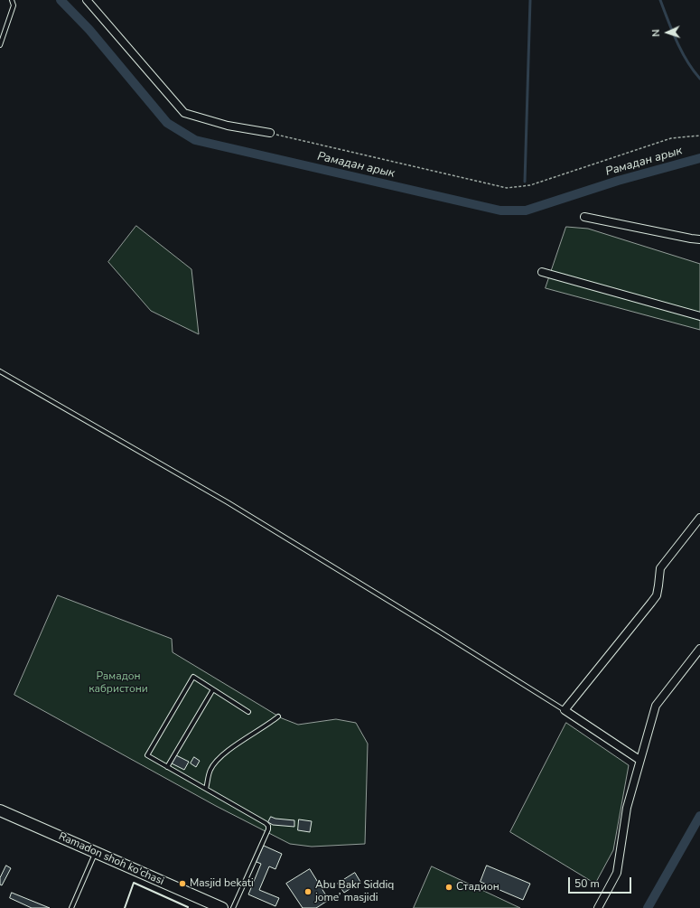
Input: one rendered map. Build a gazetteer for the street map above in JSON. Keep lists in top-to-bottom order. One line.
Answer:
{"streets":{"main road":["Ramadon shoh ko'chasi"]},"water":["Рамадан арык"],"parks":["Рамадон кабристони"],"places":["Masjid bekati","Стадион","Abu Bakr Siddiq jome’ masjidi"],"scale_bar":"50 m","north":"left"}
